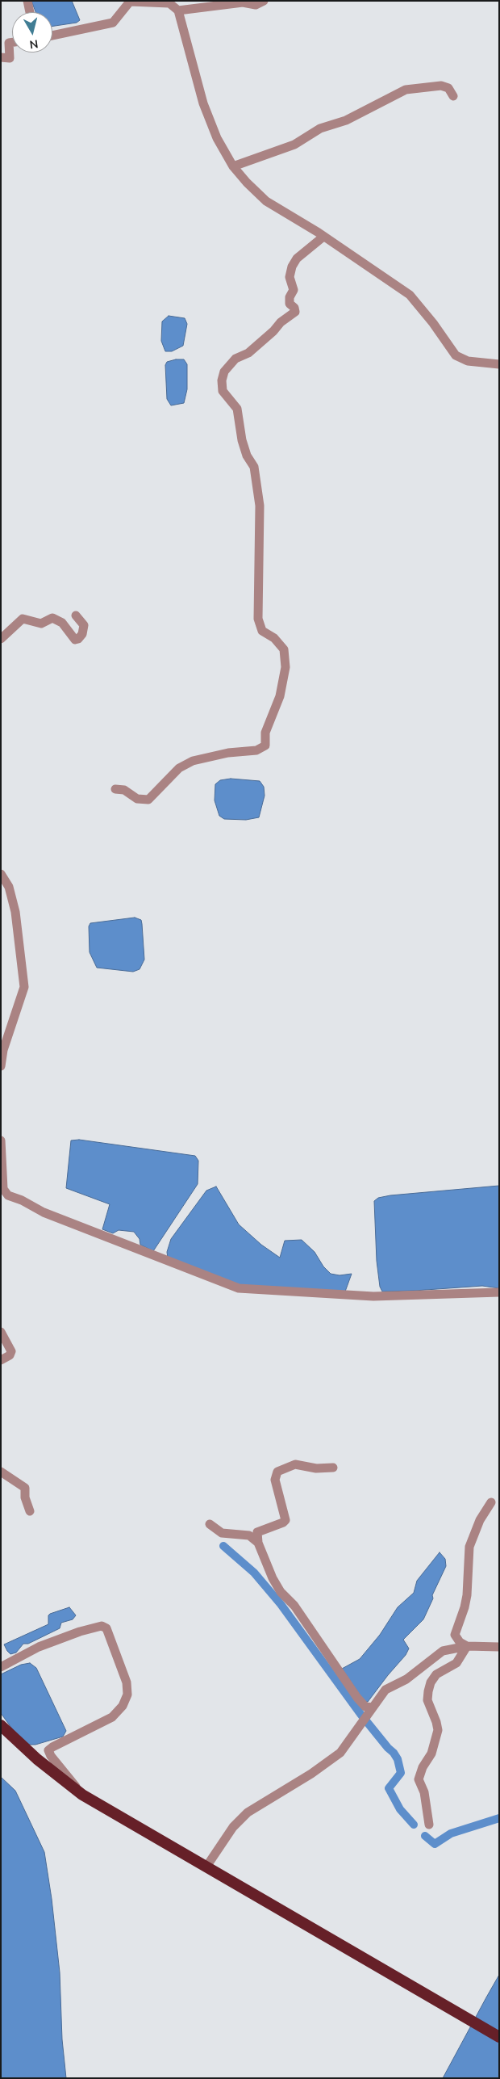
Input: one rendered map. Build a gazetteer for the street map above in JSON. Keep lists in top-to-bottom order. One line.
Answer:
{"north":"bottom"}
